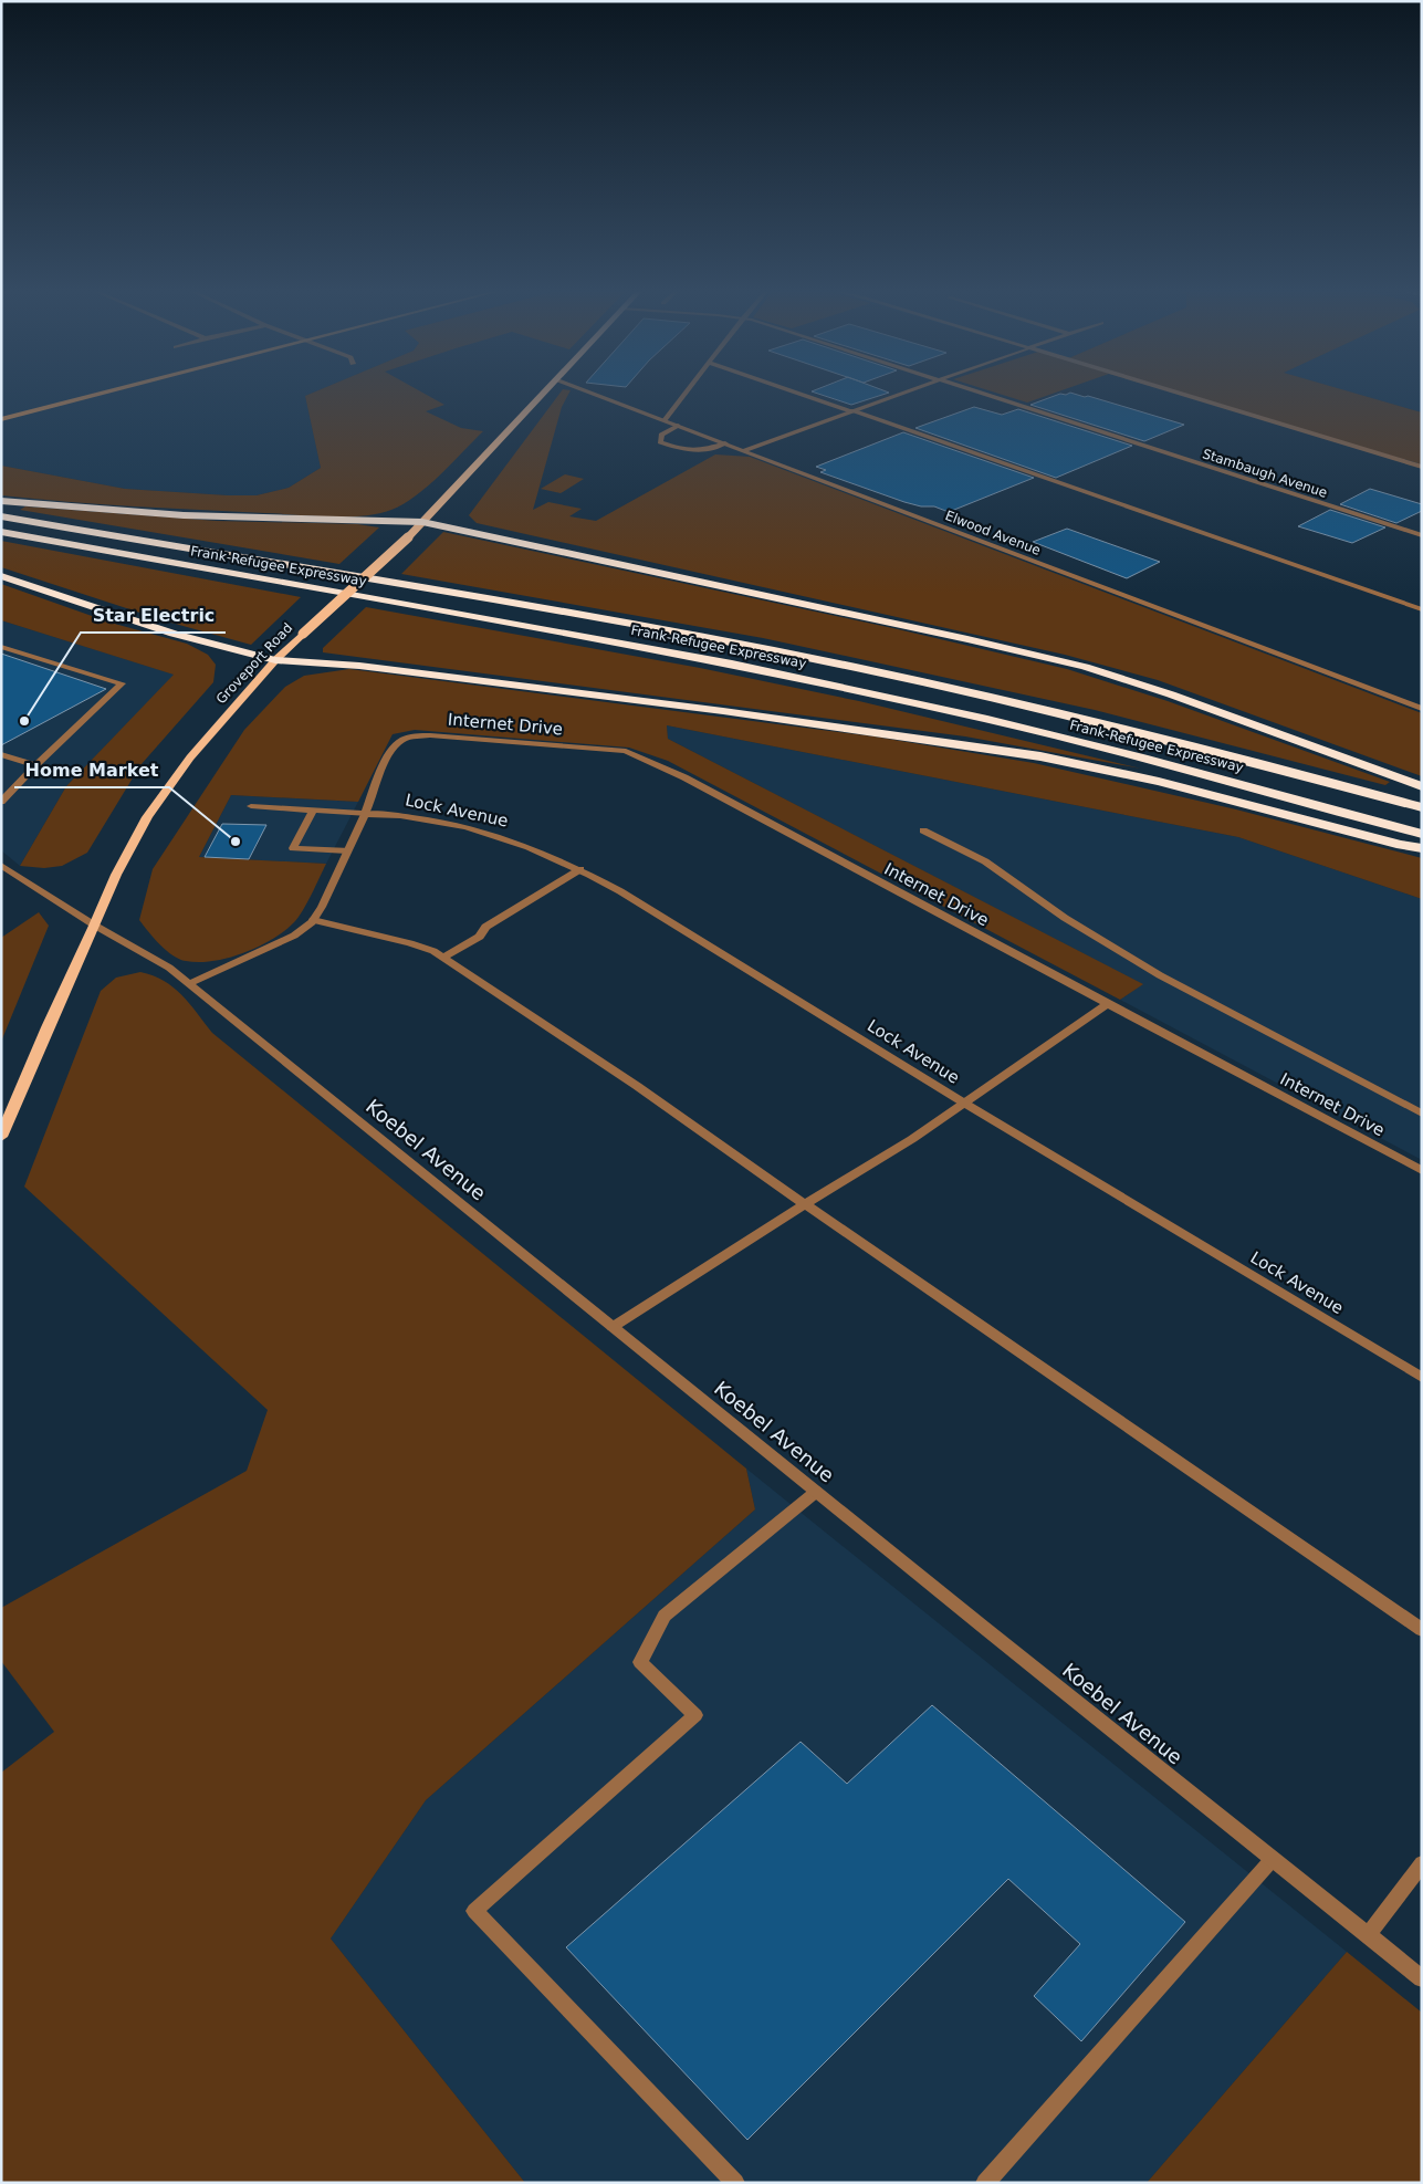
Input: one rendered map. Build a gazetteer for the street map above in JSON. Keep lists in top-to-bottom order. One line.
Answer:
{"streets":{"highway":["Frank-Refugee Expressway"],"main road":["Groveport Road"],"street":["Stambaugh Avenue","Elwood Avenue","Internet Drive","Lock Avenue","Koebel Avenue"]},"crossings":[["Groveport Road","Koebel Avenue"],["Internet Drive","Lock Avenue"]],"places":["Star Electric","Home Market"]}
